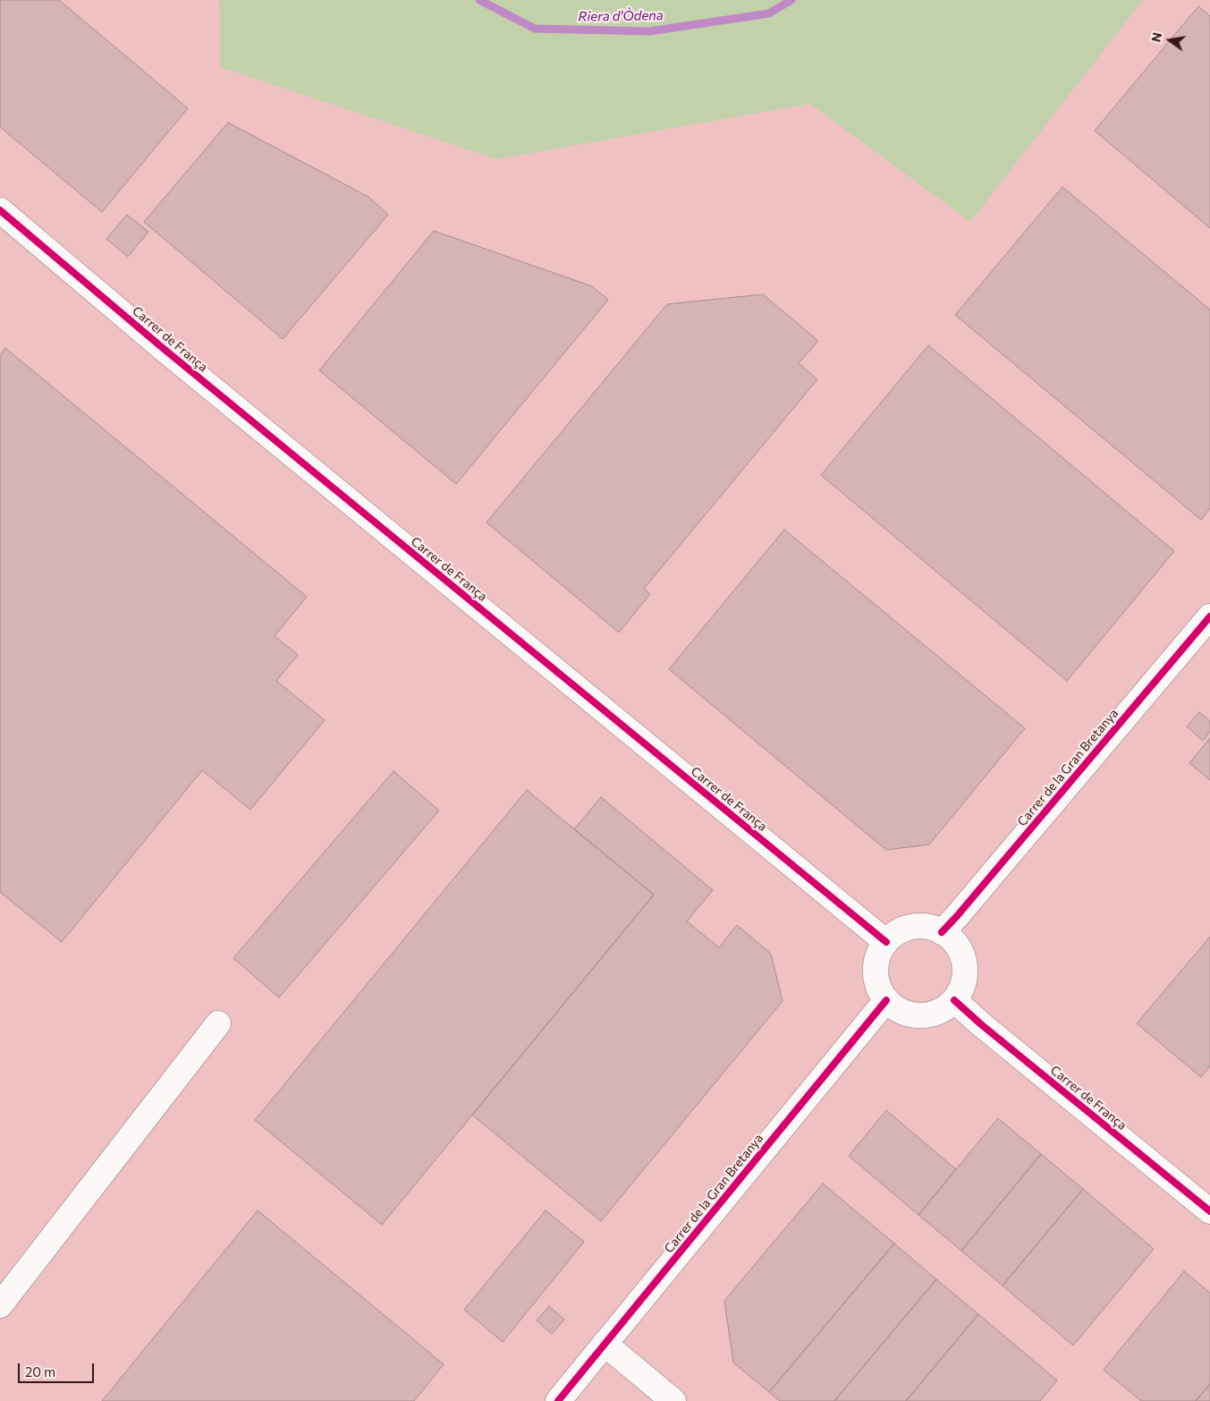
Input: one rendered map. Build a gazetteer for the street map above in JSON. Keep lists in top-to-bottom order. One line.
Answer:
{"streets":{"street":["Carrer de França","Carrer de la Gran Bretanya"]},"crossings":[["Carrer de França","Carrer de la Gran Bretanya"]],"water":["Riera d'Òdena"],"scale_bar":"20 m","north":"left"}
